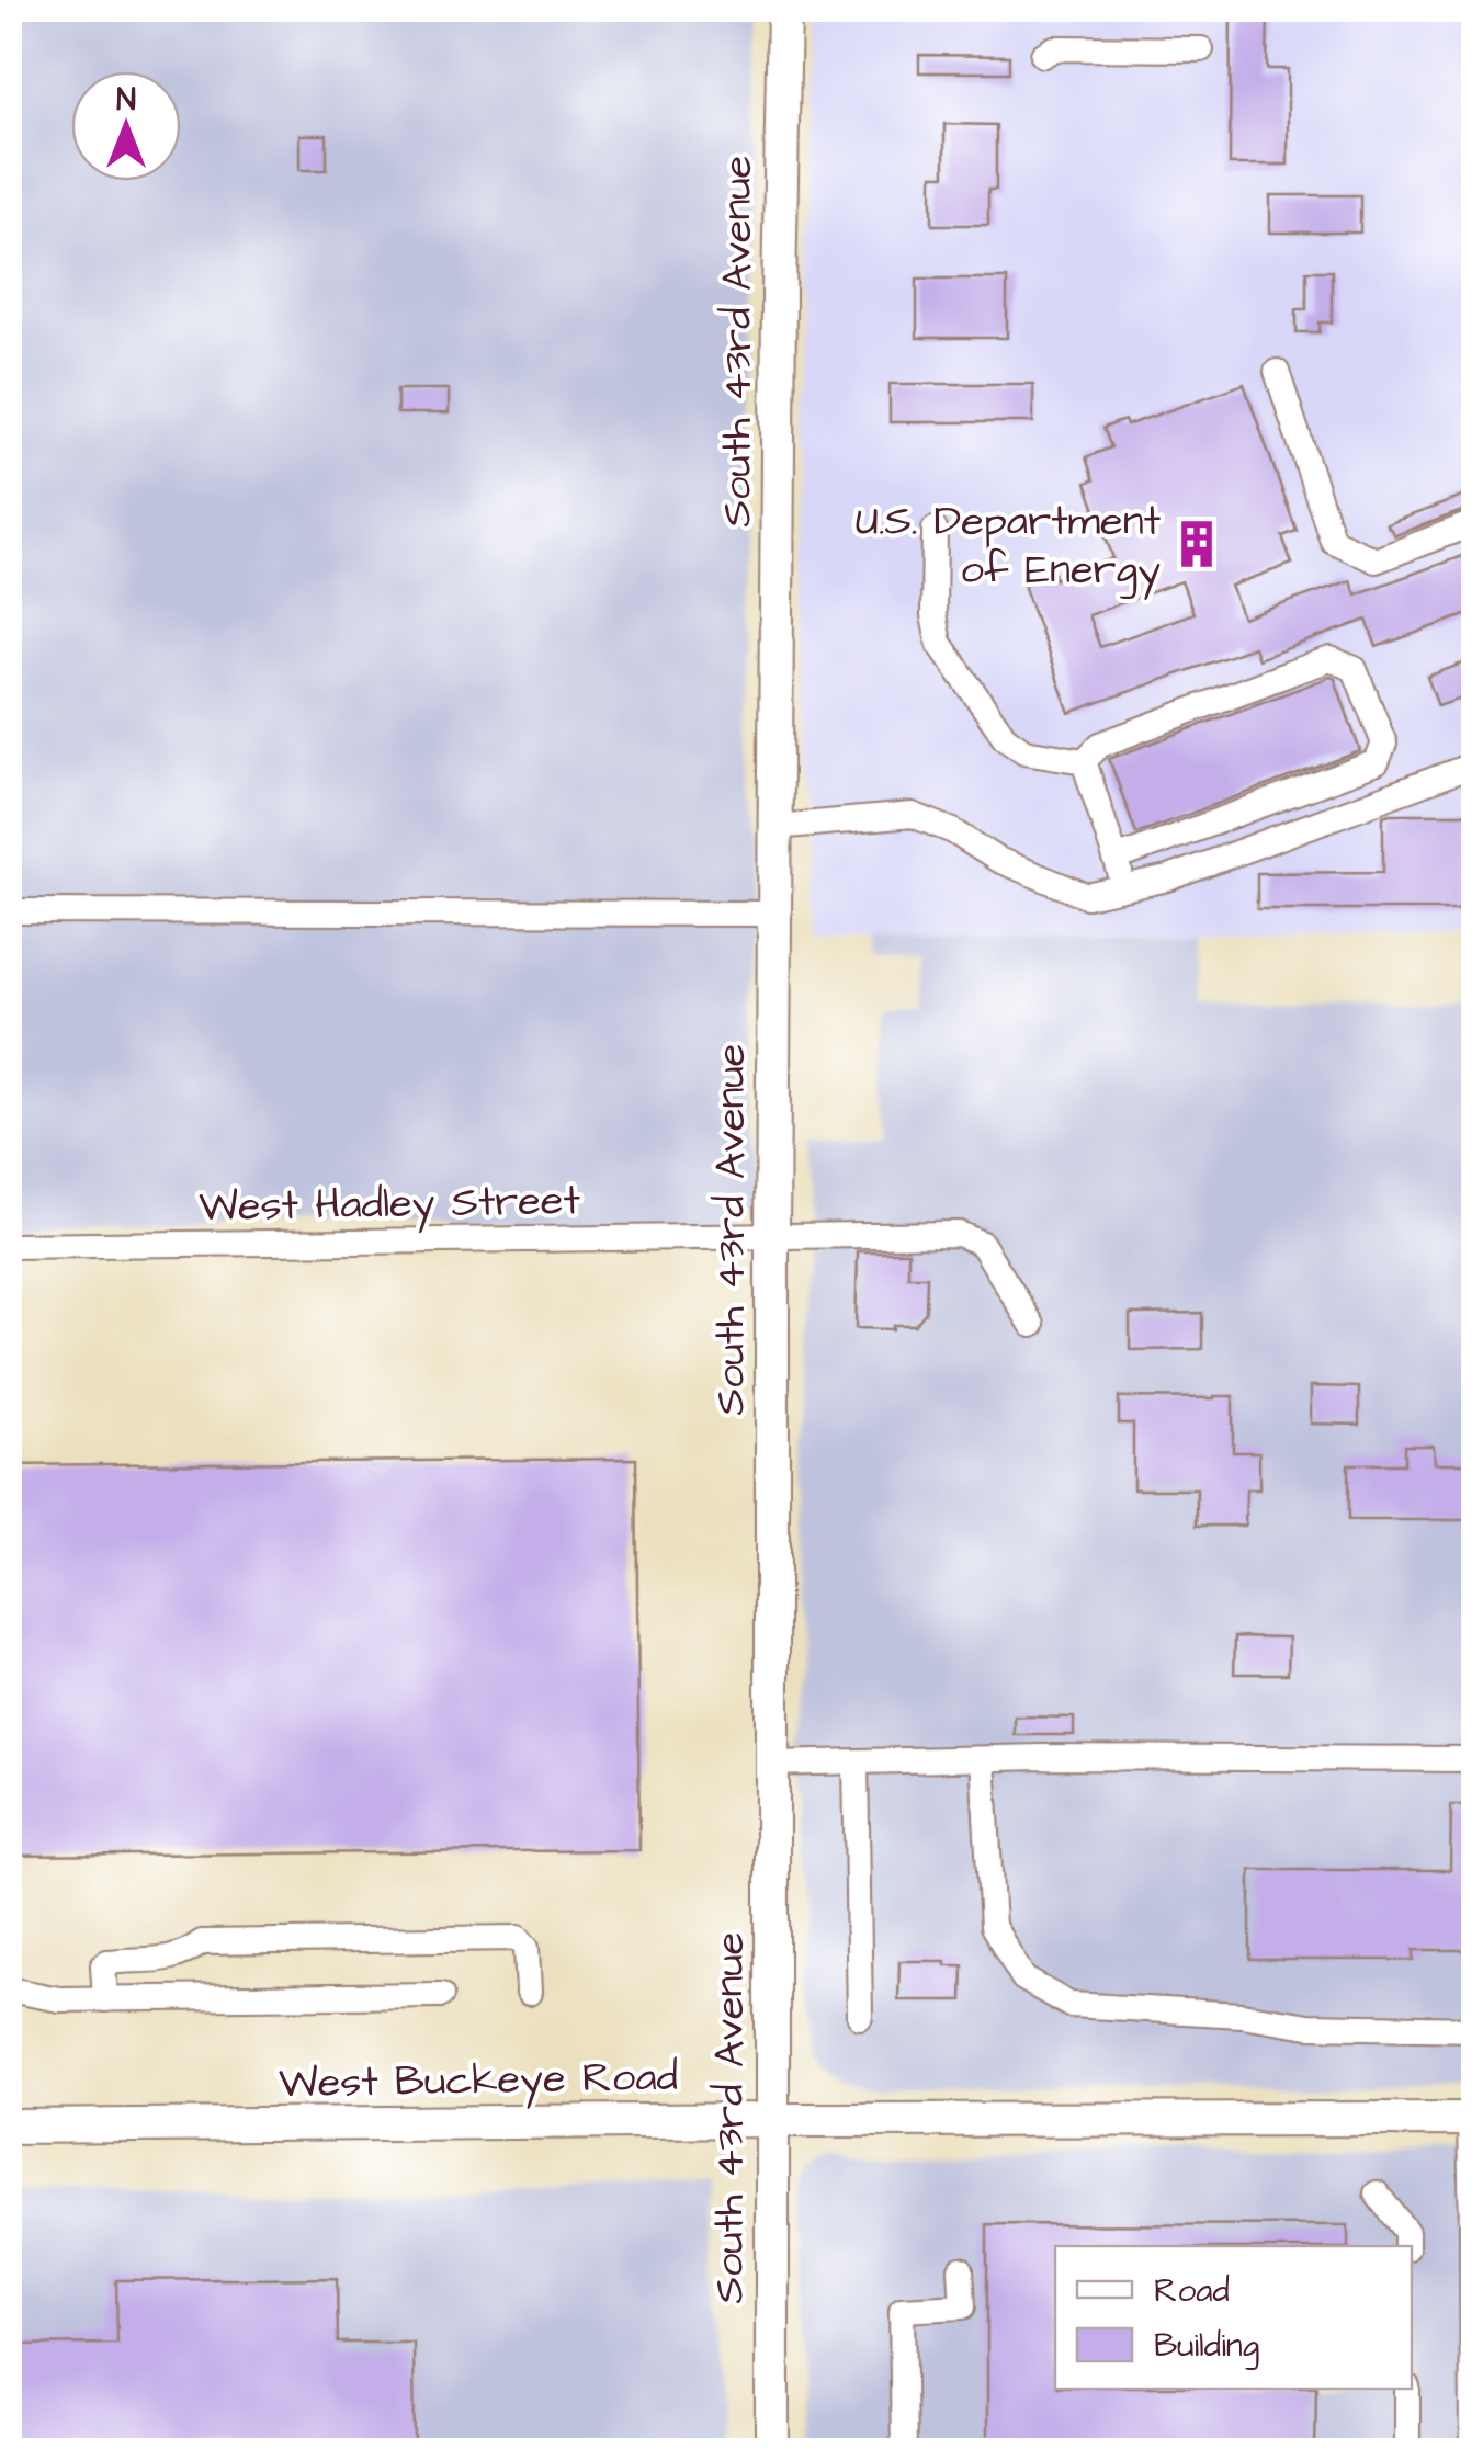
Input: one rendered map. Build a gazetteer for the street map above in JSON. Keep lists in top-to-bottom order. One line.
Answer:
{"streets":{"main road":["South 43rd Avenue","West Buckeye Road"],"street":["West Hadley Street"]},"crossings":[["South 43rd Avenue","West Hadley Street"],["South 43rd Avenue","West Buckeye Road"]],"places":{"building":["U.S. Department of Energy"]},"legend":["Road","Building"],"north":"top"}
